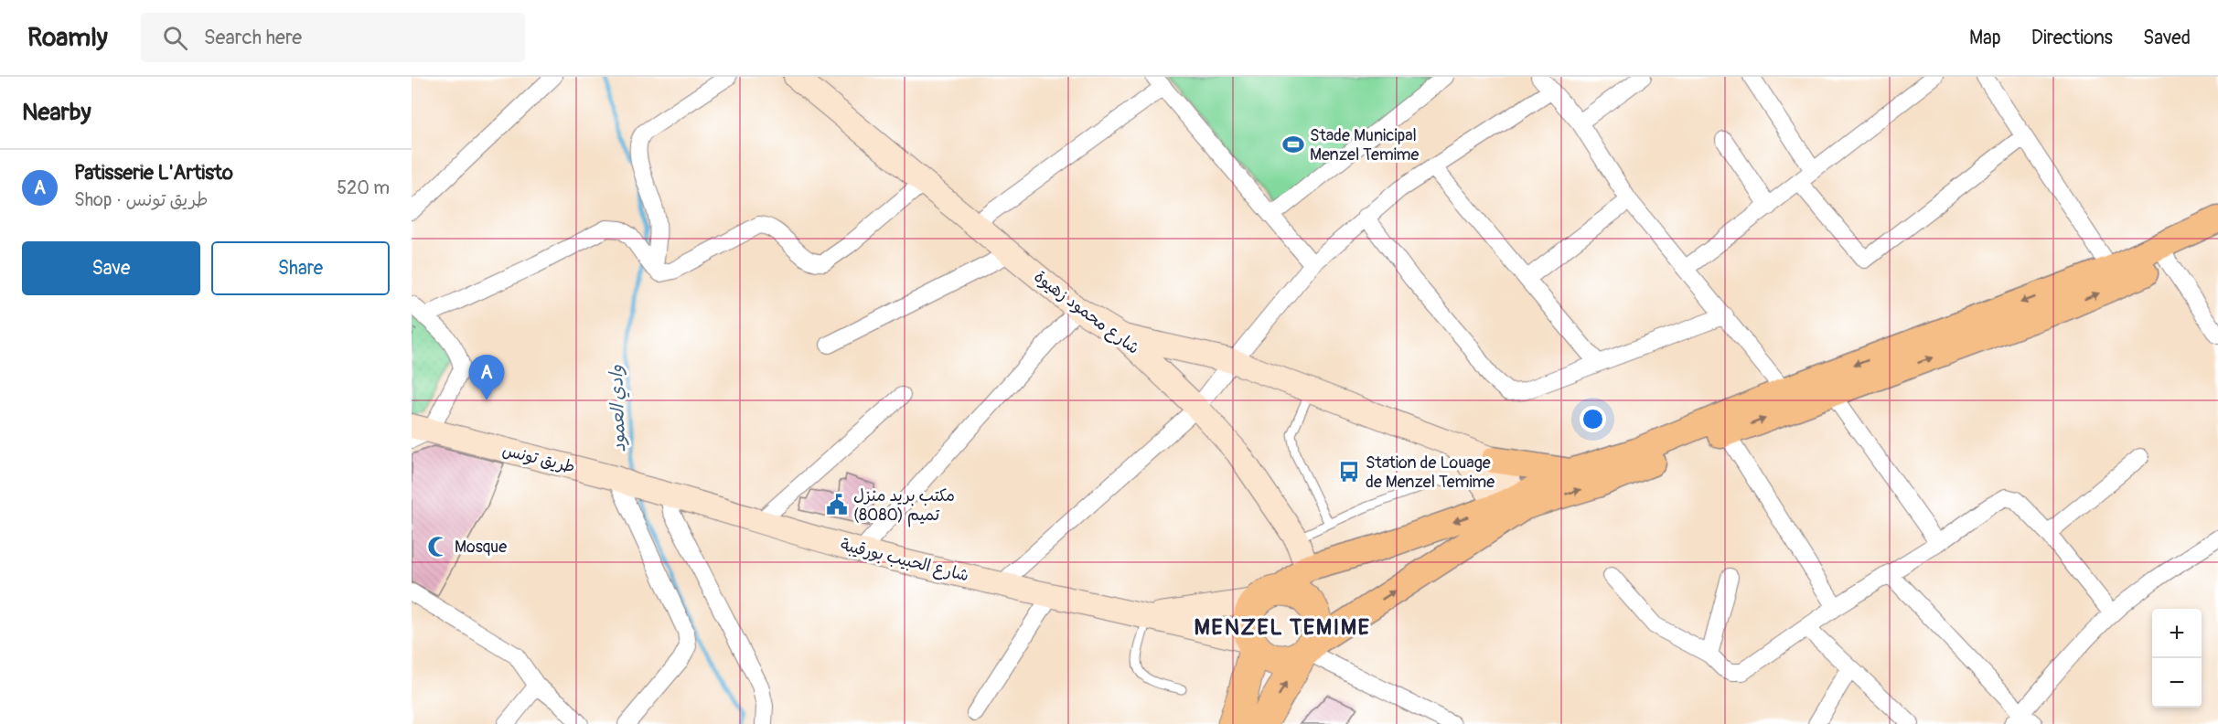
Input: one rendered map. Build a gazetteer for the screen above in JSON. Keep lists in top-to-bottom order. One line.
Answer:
{"streets":{"main road":["شارع محمود زهيوة","طريق تونس","شارع الحبيب بورقيبة"]},"crossings":[["طريق تونس","شارع الحبيب بورقيبة"]],"districts":["MENZEL TEMIME"],"water":["وادي العمود"],"places":{"sports":["Stade Municipal Menzel Temime"],"bus stop":["Station de Louage de Menzel Temime"],"public building":["مكتب بريد منزل تميم (8080)"],"mosque":["Mosque"]},"page":{"header":"Roamly","search":"Search here","nav":["Map","Directions","Saved"],"heading":"Nearby","list":[{"mark":"A","name":"Patisserie L'Artisto","note":"Shop · طريق تونس","value":"520 m"}],"buttons":["Save","Share"],"pins":"A","map_buttons":["+","−"]}}
